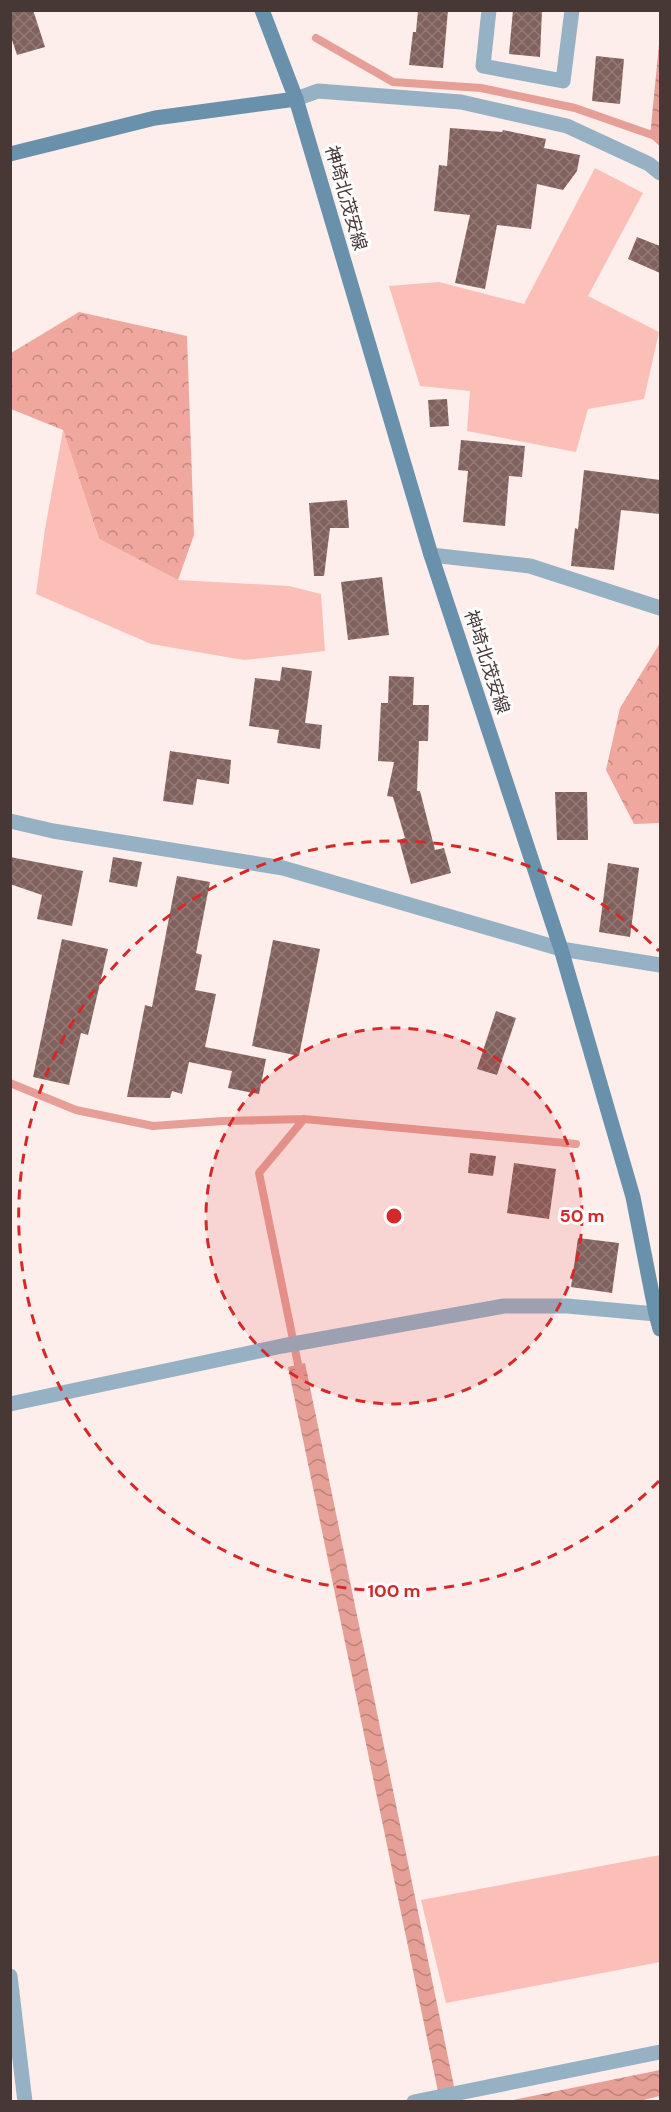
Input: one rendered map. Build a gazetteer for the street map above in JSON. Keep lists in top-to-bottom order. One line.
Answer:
{"streets":{"main road":["神埼北茂安線"]},"rings":["50 m","100 m"]}
